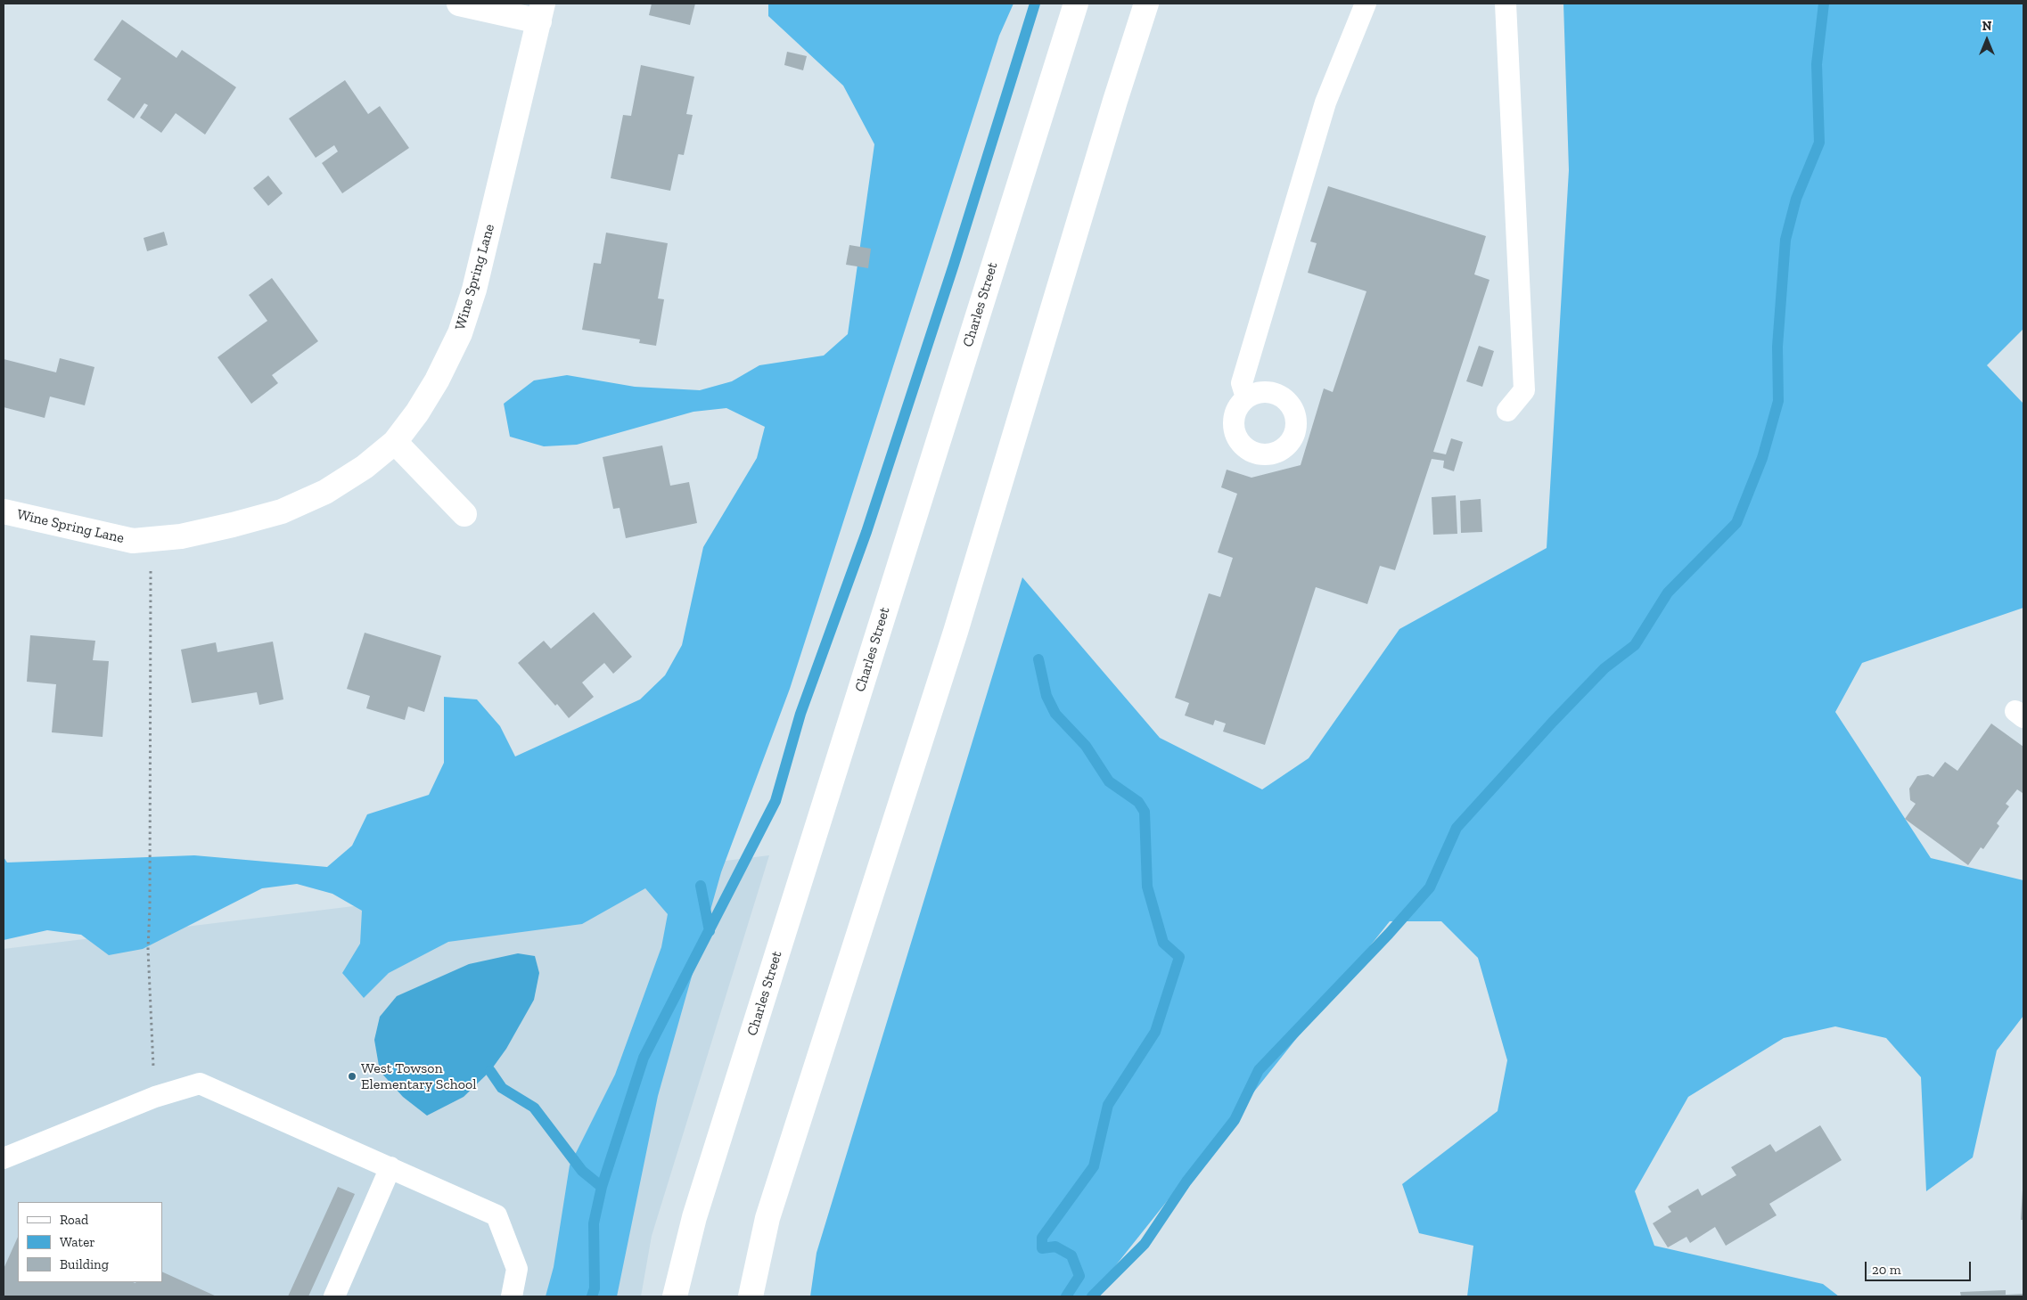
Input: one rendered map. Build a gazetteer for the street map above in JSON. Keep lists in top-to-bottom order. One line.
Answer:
{"streets":{"main road":["Wine Spring Lane","Charles Street"]},"places":["West Towson Elementary School"],"legend":["Road","Water","Building"],"scale_bar":"20 m","north":"top"}
